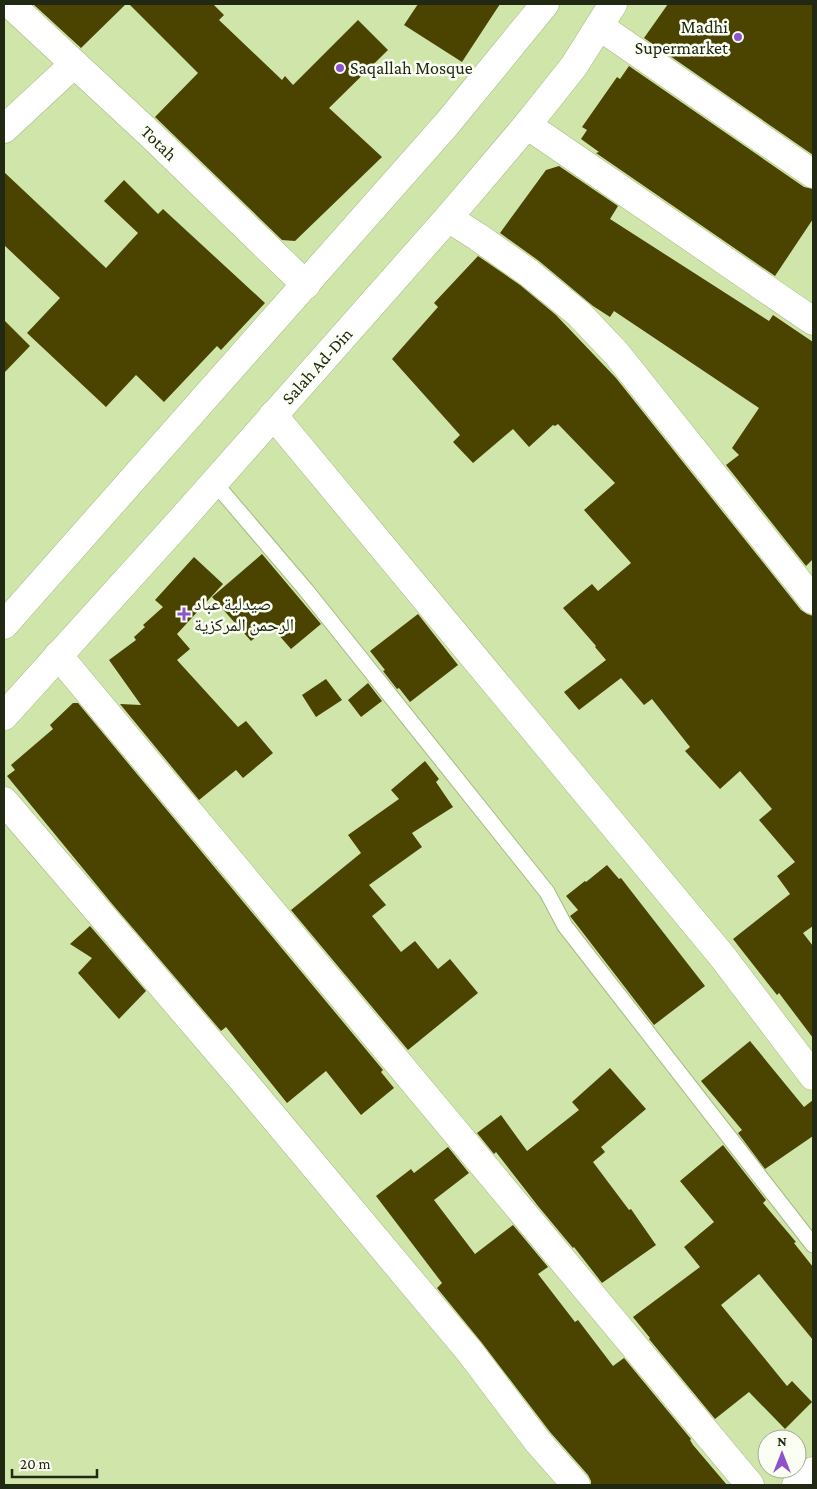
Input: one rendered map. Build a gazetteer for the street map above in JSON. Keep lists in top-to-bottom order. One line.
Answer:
{"streets":{"main road":["Totah","Salah Ad-Din"]},"places":{"other":["Madhi Supermarket","Saqallah Mosque"],"health":["صيدلية عباد الرحمن المركزية"]},"scale_bar":"20 m","north":"top"}
